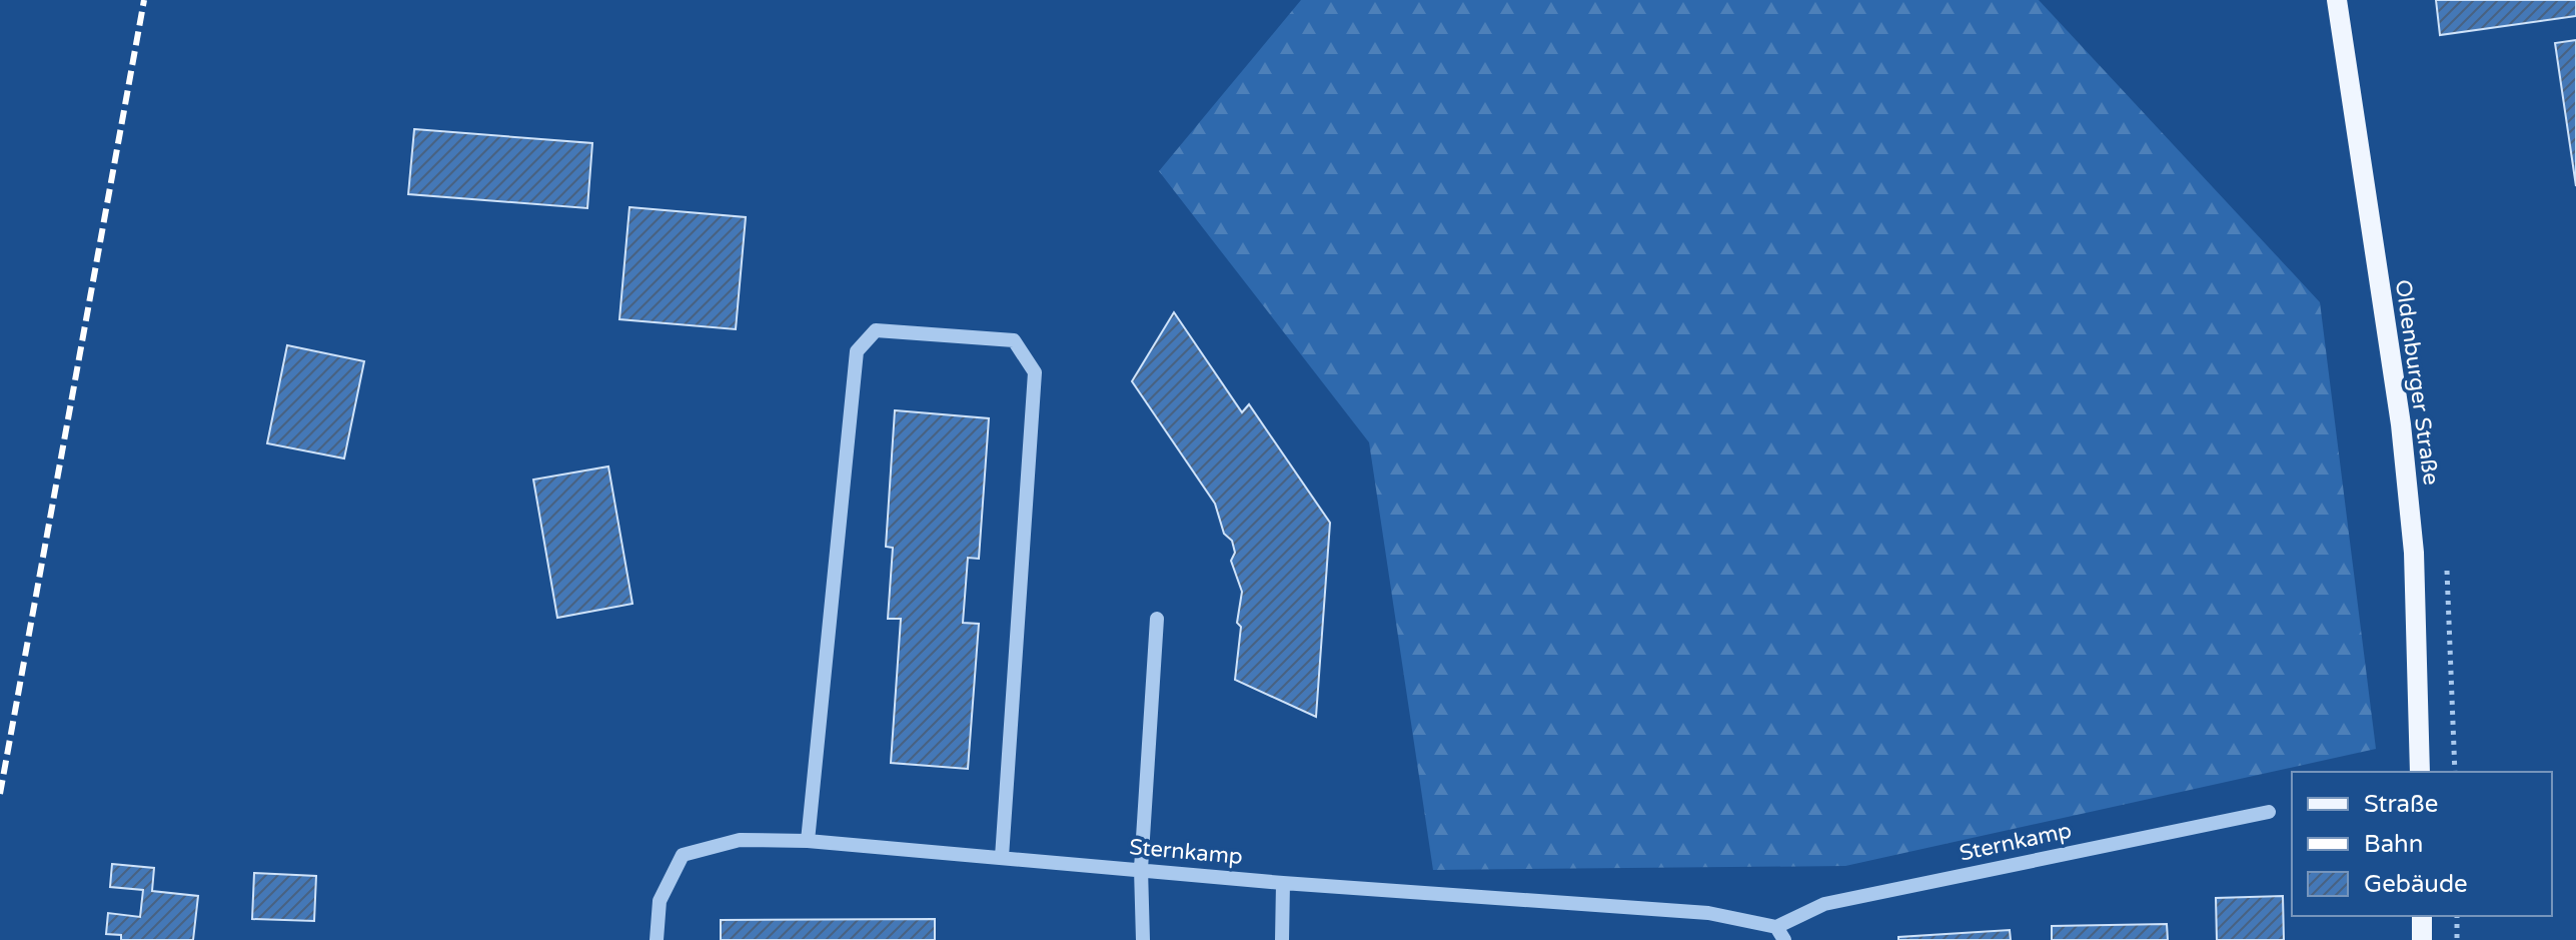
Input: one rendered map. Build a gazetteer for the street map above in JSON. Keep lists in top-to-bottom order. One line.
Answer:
{"streets":{"main road":["Oldenburger Straße"],"street":["Sternkamp"]},"legend":["Straße","Bahn","Gebäude"]}
